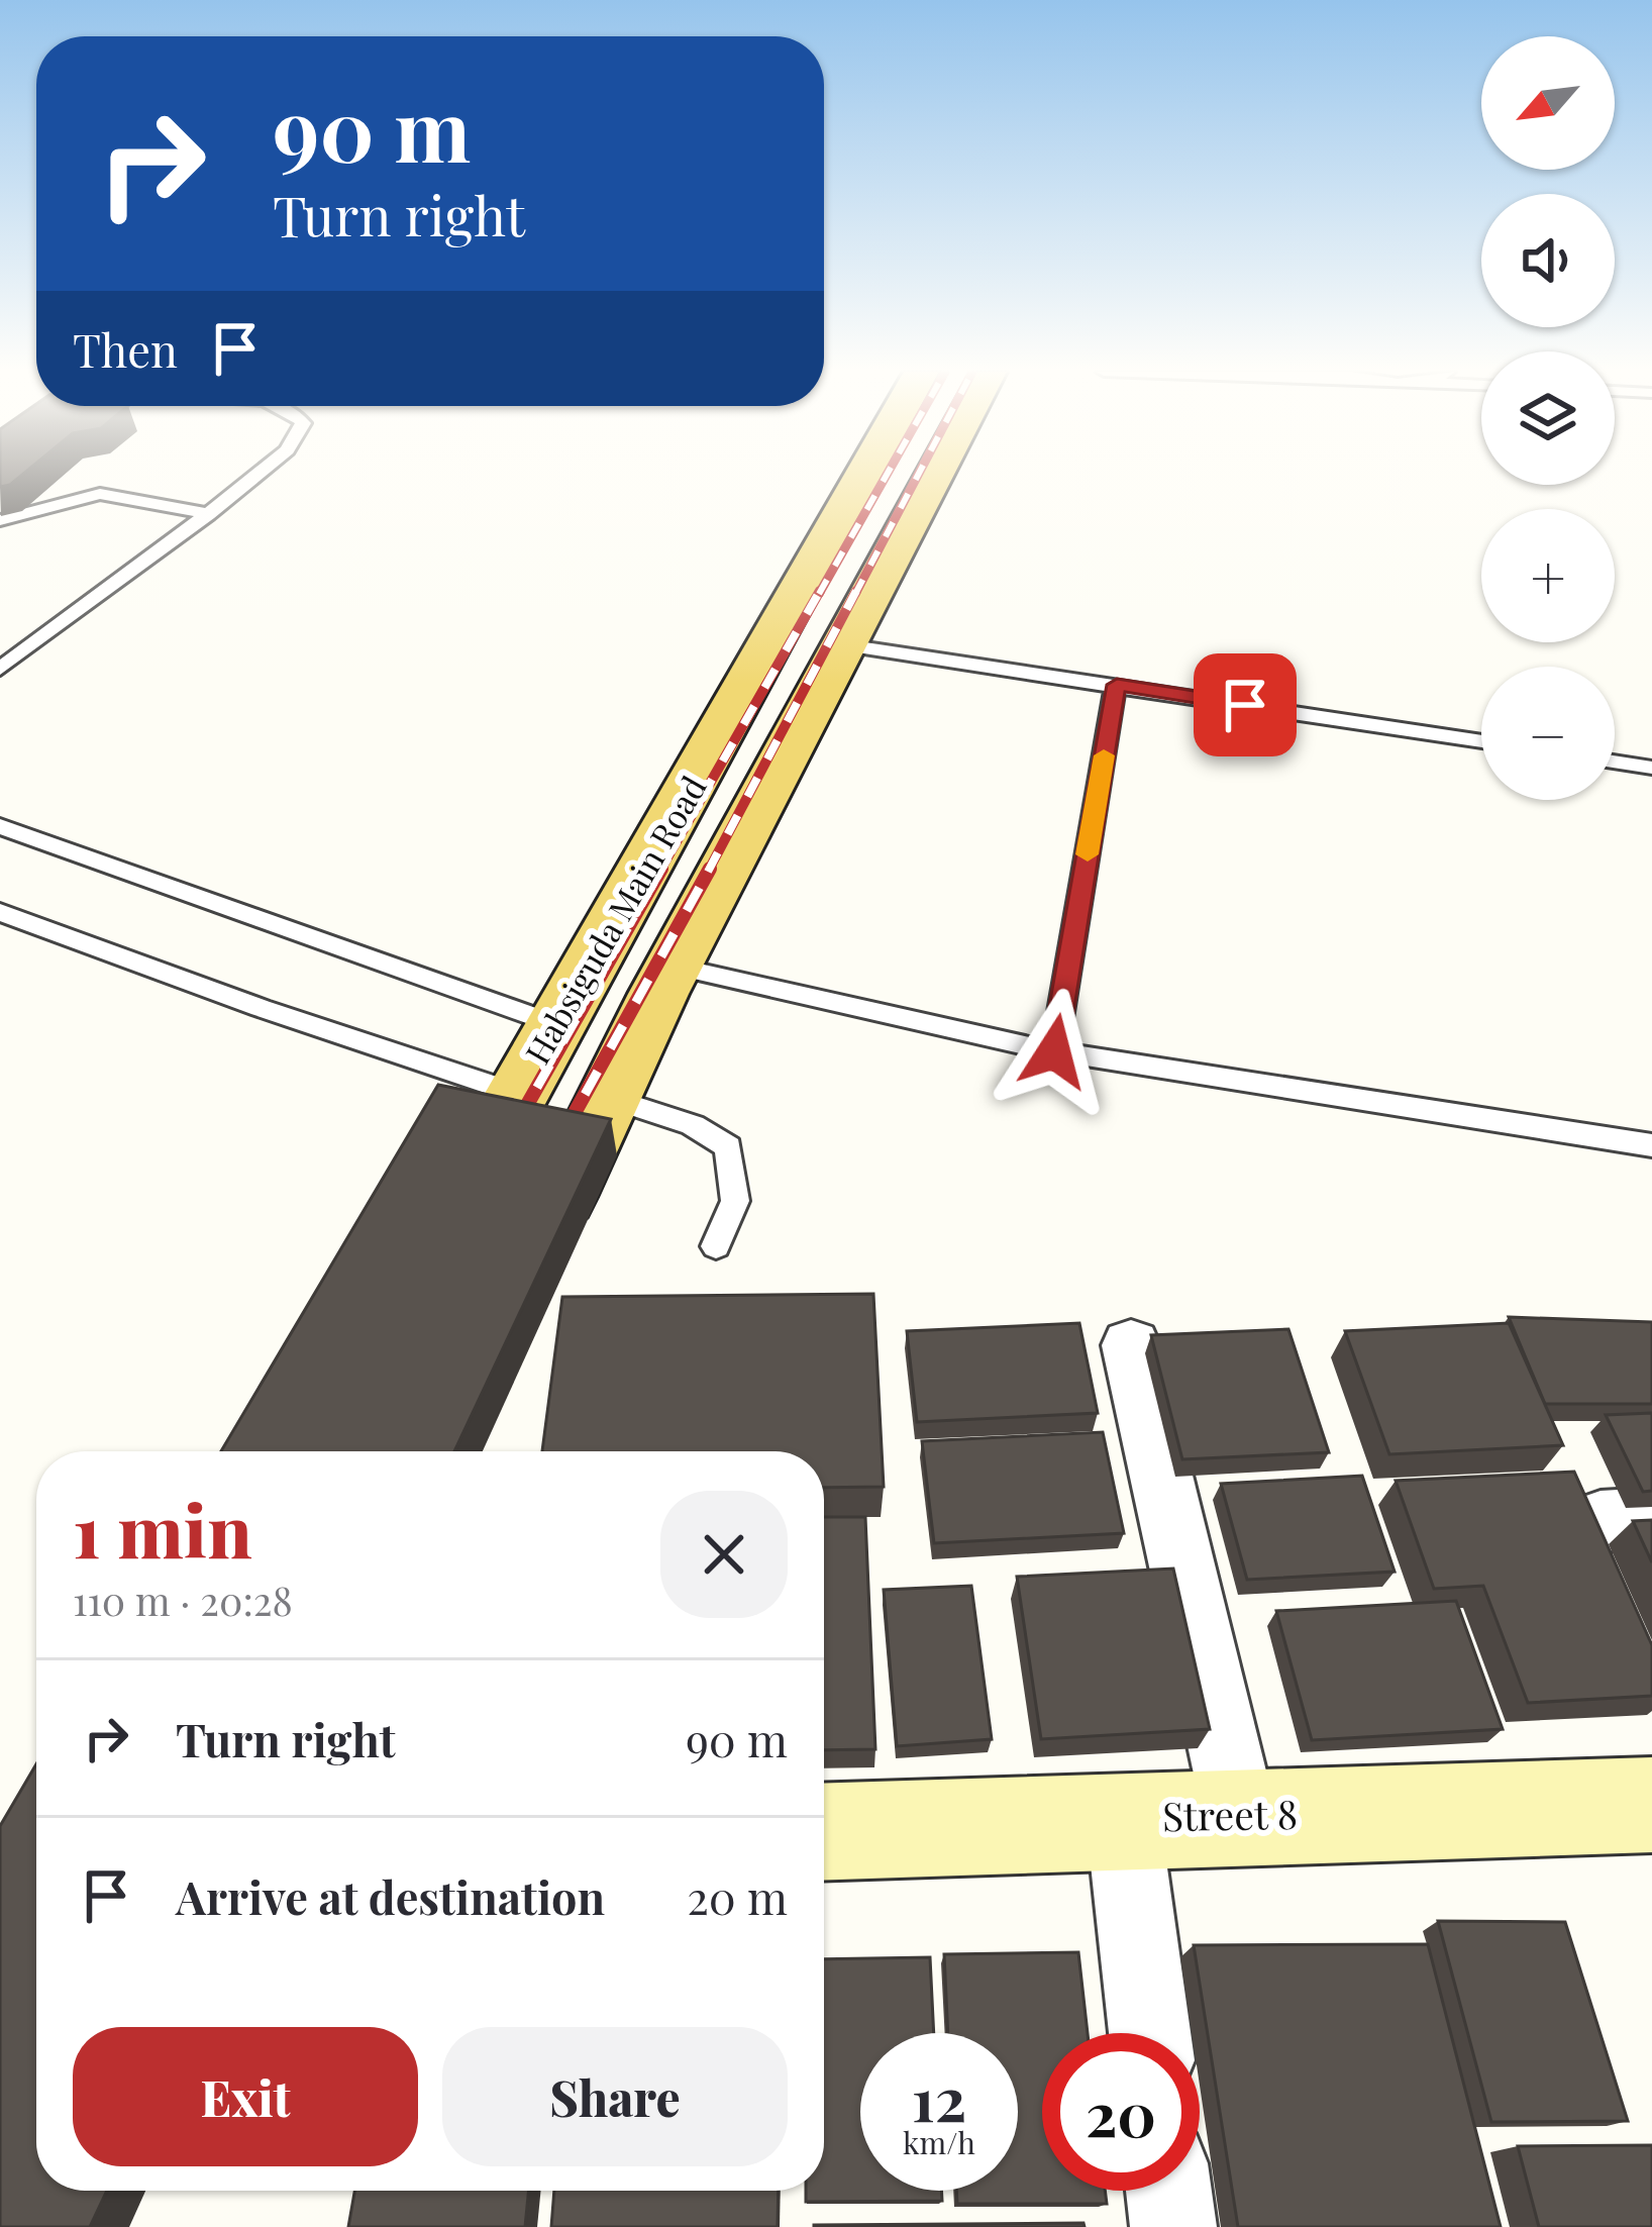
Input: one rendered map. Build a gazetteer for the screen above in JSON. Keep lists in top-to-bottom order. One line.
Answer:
{"streets":{"main road":["Habsiguda Main Road"],"street":["Street 8"]},"north":"bottom left","page":{"map_buttons":["+","−"],"turn":["90 m","Turn right"],"then":"Then","heading":["1 min","110 m · 20:28"],"list":[{"name":"Turn right","value":"90 m"},{"name":"Arrive at destination","value":"20 m"}],"buttons":["Exit","Share"],"speed":"12 km/h","limit":"20"}}
